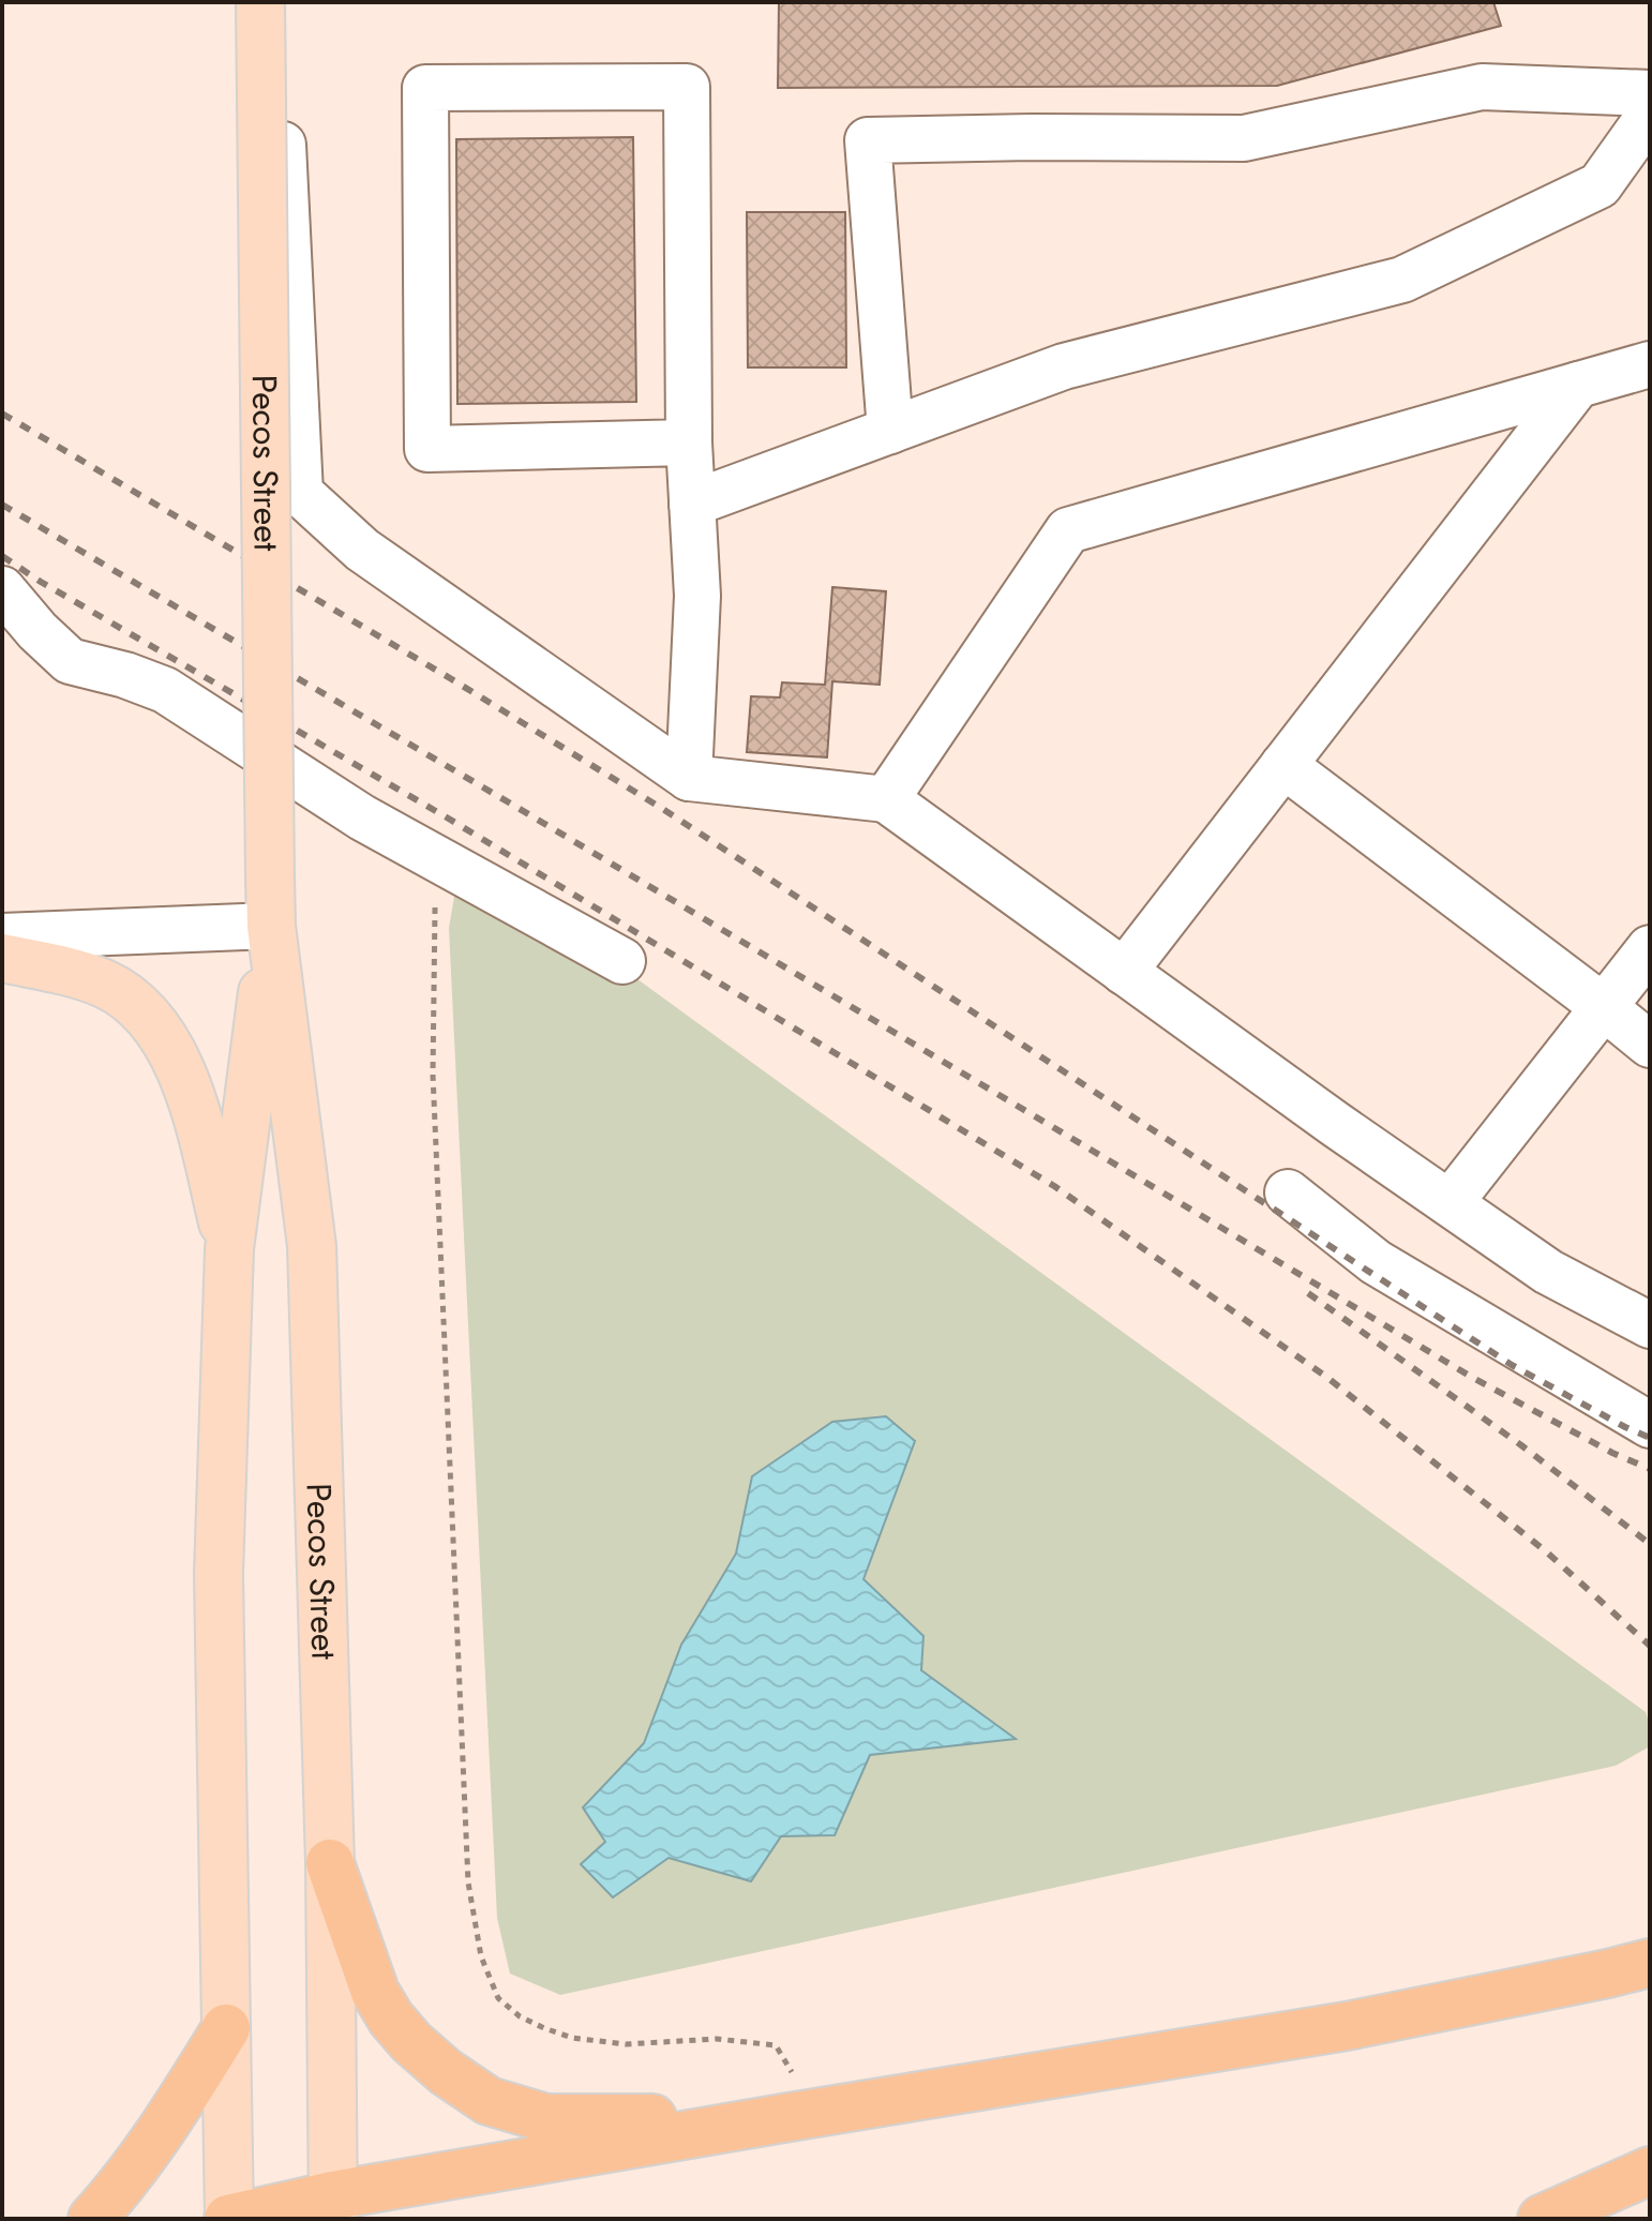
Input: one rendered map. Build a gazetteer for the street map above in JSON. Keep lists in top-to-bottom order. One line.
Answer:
{"streets":{"main road":["Pecos Street"]}}
